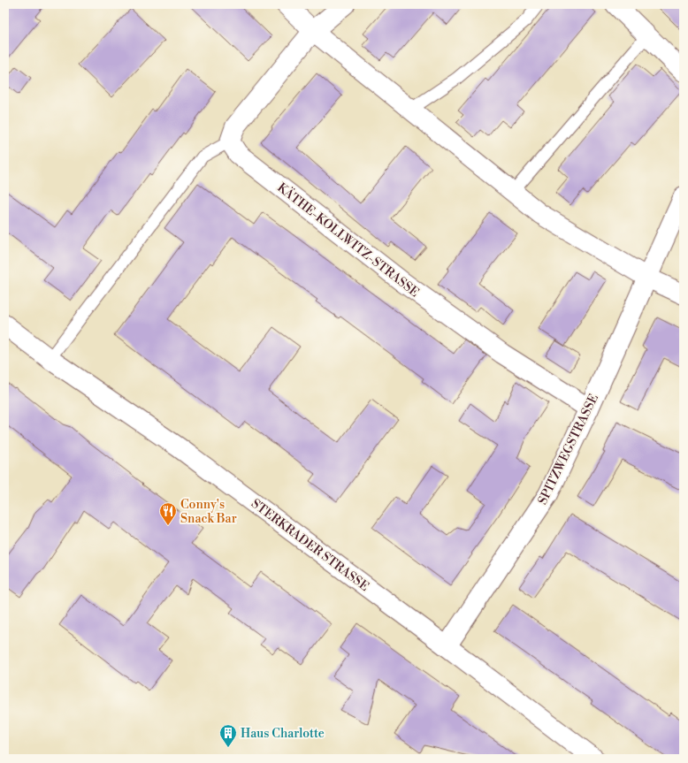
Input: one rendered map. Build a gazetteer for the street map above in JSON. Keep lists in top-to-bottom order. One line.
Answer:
{"streets":{"street":["KÄTHE-KOLLWITZ-STRASSE","SPITZWEGSTRASSE","STERKRADER STRASSE"]},"crossings":[["KÄTHE-KOLLWITZ-STRASSE","SPITZWEGSTRASSE"],["SPITZWEGSTRASSE","STERKRADER STRASSE"]],"places":{"restaurant":["Conny's Snack Bar"],"building":["Haus Charlotte"]}}
